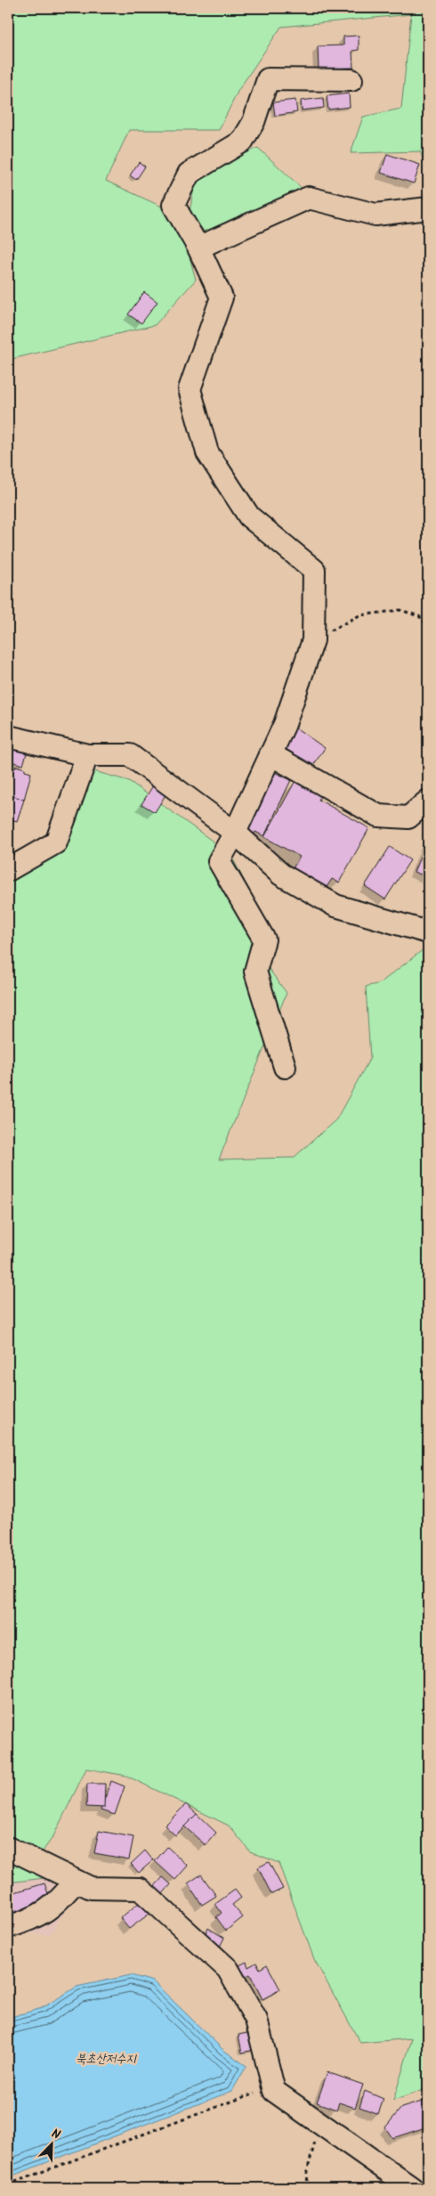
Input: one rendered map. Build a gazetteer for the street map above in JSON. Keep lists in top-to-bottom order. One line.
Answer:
{"water":["북초산저수지"],"north":"top right"}
